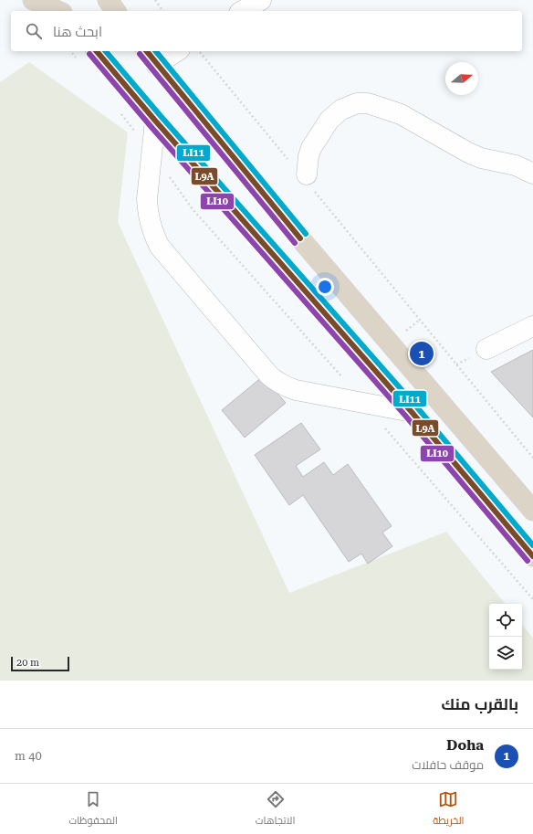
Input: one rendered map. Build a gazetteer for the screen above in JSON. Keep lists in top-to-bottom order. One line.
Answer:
{"lines":["transit line L9A","transit line LI11","transit line LI10"],"scale_bar":"20 m","north":"right","page":{"search":"ابحث هنا","pins":"1","scale":"20 m","heading":"بالقرب منك","list":[{"mark":"1","name":"Doha","note":"موقف حافلات","value":"40 m"}],"nav":["الخريطة","الاتجاهات","المحفوظات"]}}
